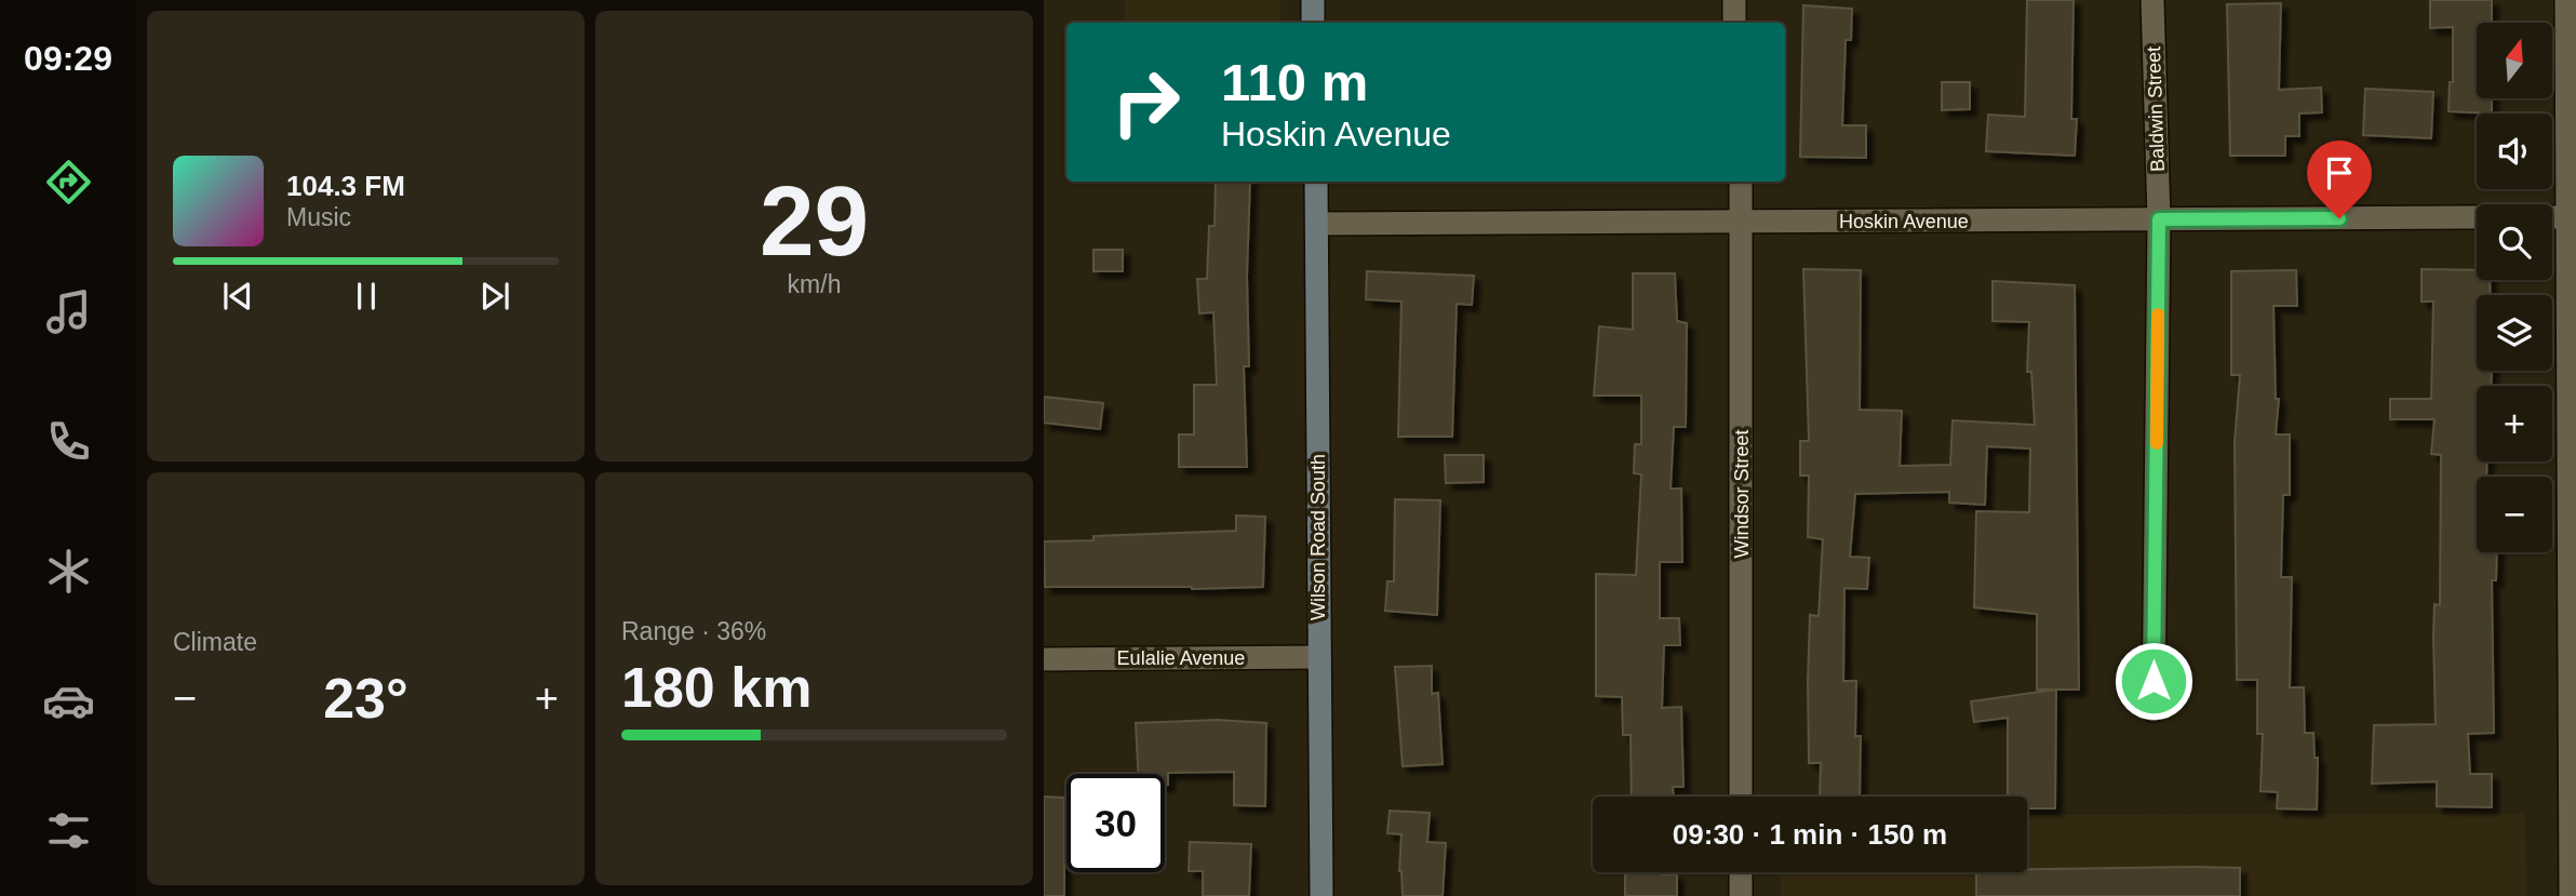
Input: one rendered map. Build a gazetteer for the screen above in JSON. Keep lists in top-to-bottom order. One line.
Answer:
{"streets":{"main road":["Wilson Road South"],"street":["Baldwin Street","Hoskin Avenue","Windsor Street","Eulalie Avenue"]},"crossings":[["Baldwin Street","Hoskin Avenue"],["Hoskin Avenue","Windsor Street"],["Hoskin Avenue","Wilson Road South"],["Wilson Road South","Eulalie Avenue"]],"north":"top","page":{"tabs":"09:29","tile":[["29","km/h"],"Climate",["Range · 36%","180 km"]],"map_buttons":["+","−"],"turn":["110 m","Hoskin Avenue"],"song":["104.3 FM","Music"],"heat":["−","23°","+"],"limit":"30","trip":"09:30 · 1 min · 150 m"}}
